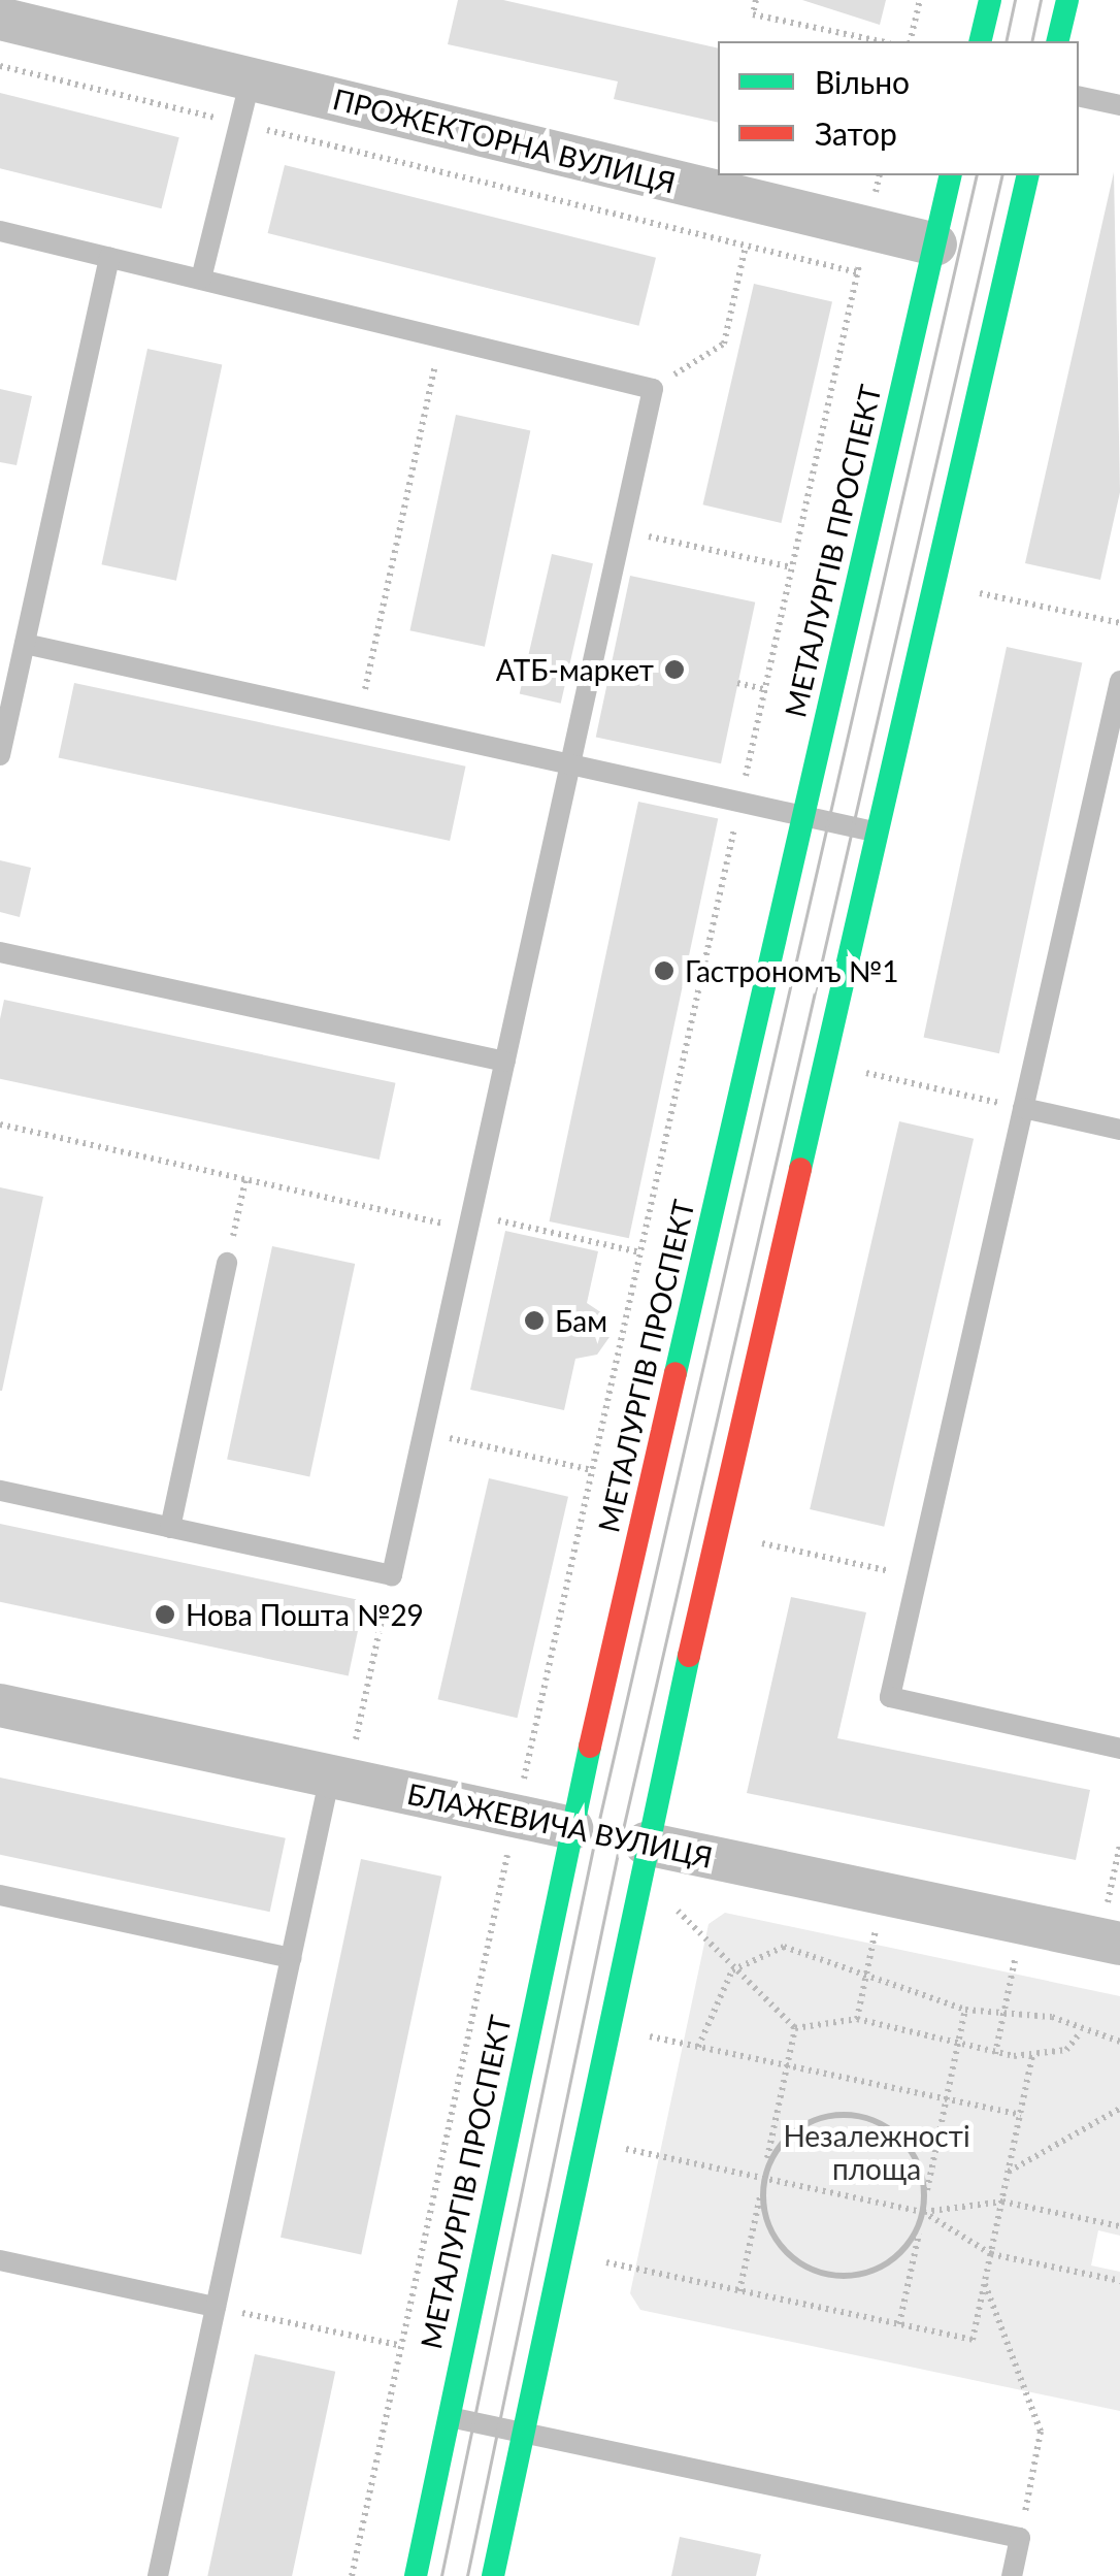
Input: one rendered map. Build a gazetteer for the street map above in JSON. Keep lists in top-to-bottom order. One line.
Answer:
{"streets":{"main road":["МЕТАЛУРГІВ ПРОСПЕКТ"],"street":["ПРОЖЕКТОРНА ВУЛИЦЯ","БЛАЖЕВИЧА ВУЛИЦЯ"]},"crossings":[["ПРОЖЕКТОРНА ВУЛИЦЯ","МЕТАЛУРГІВ ПРОСПЕКТ"],["МЕТАЛУРГІВ ПРОСПЕКТ","БЛАЖЕВИЧА ВУЛИЦЯ"]],"parks":["Незалежності площа"],"places":["АТБ-маркет","Гастрономъ №1","Бам","Нова Пошта №29"],"legend":["Вільно","Затор"]}
